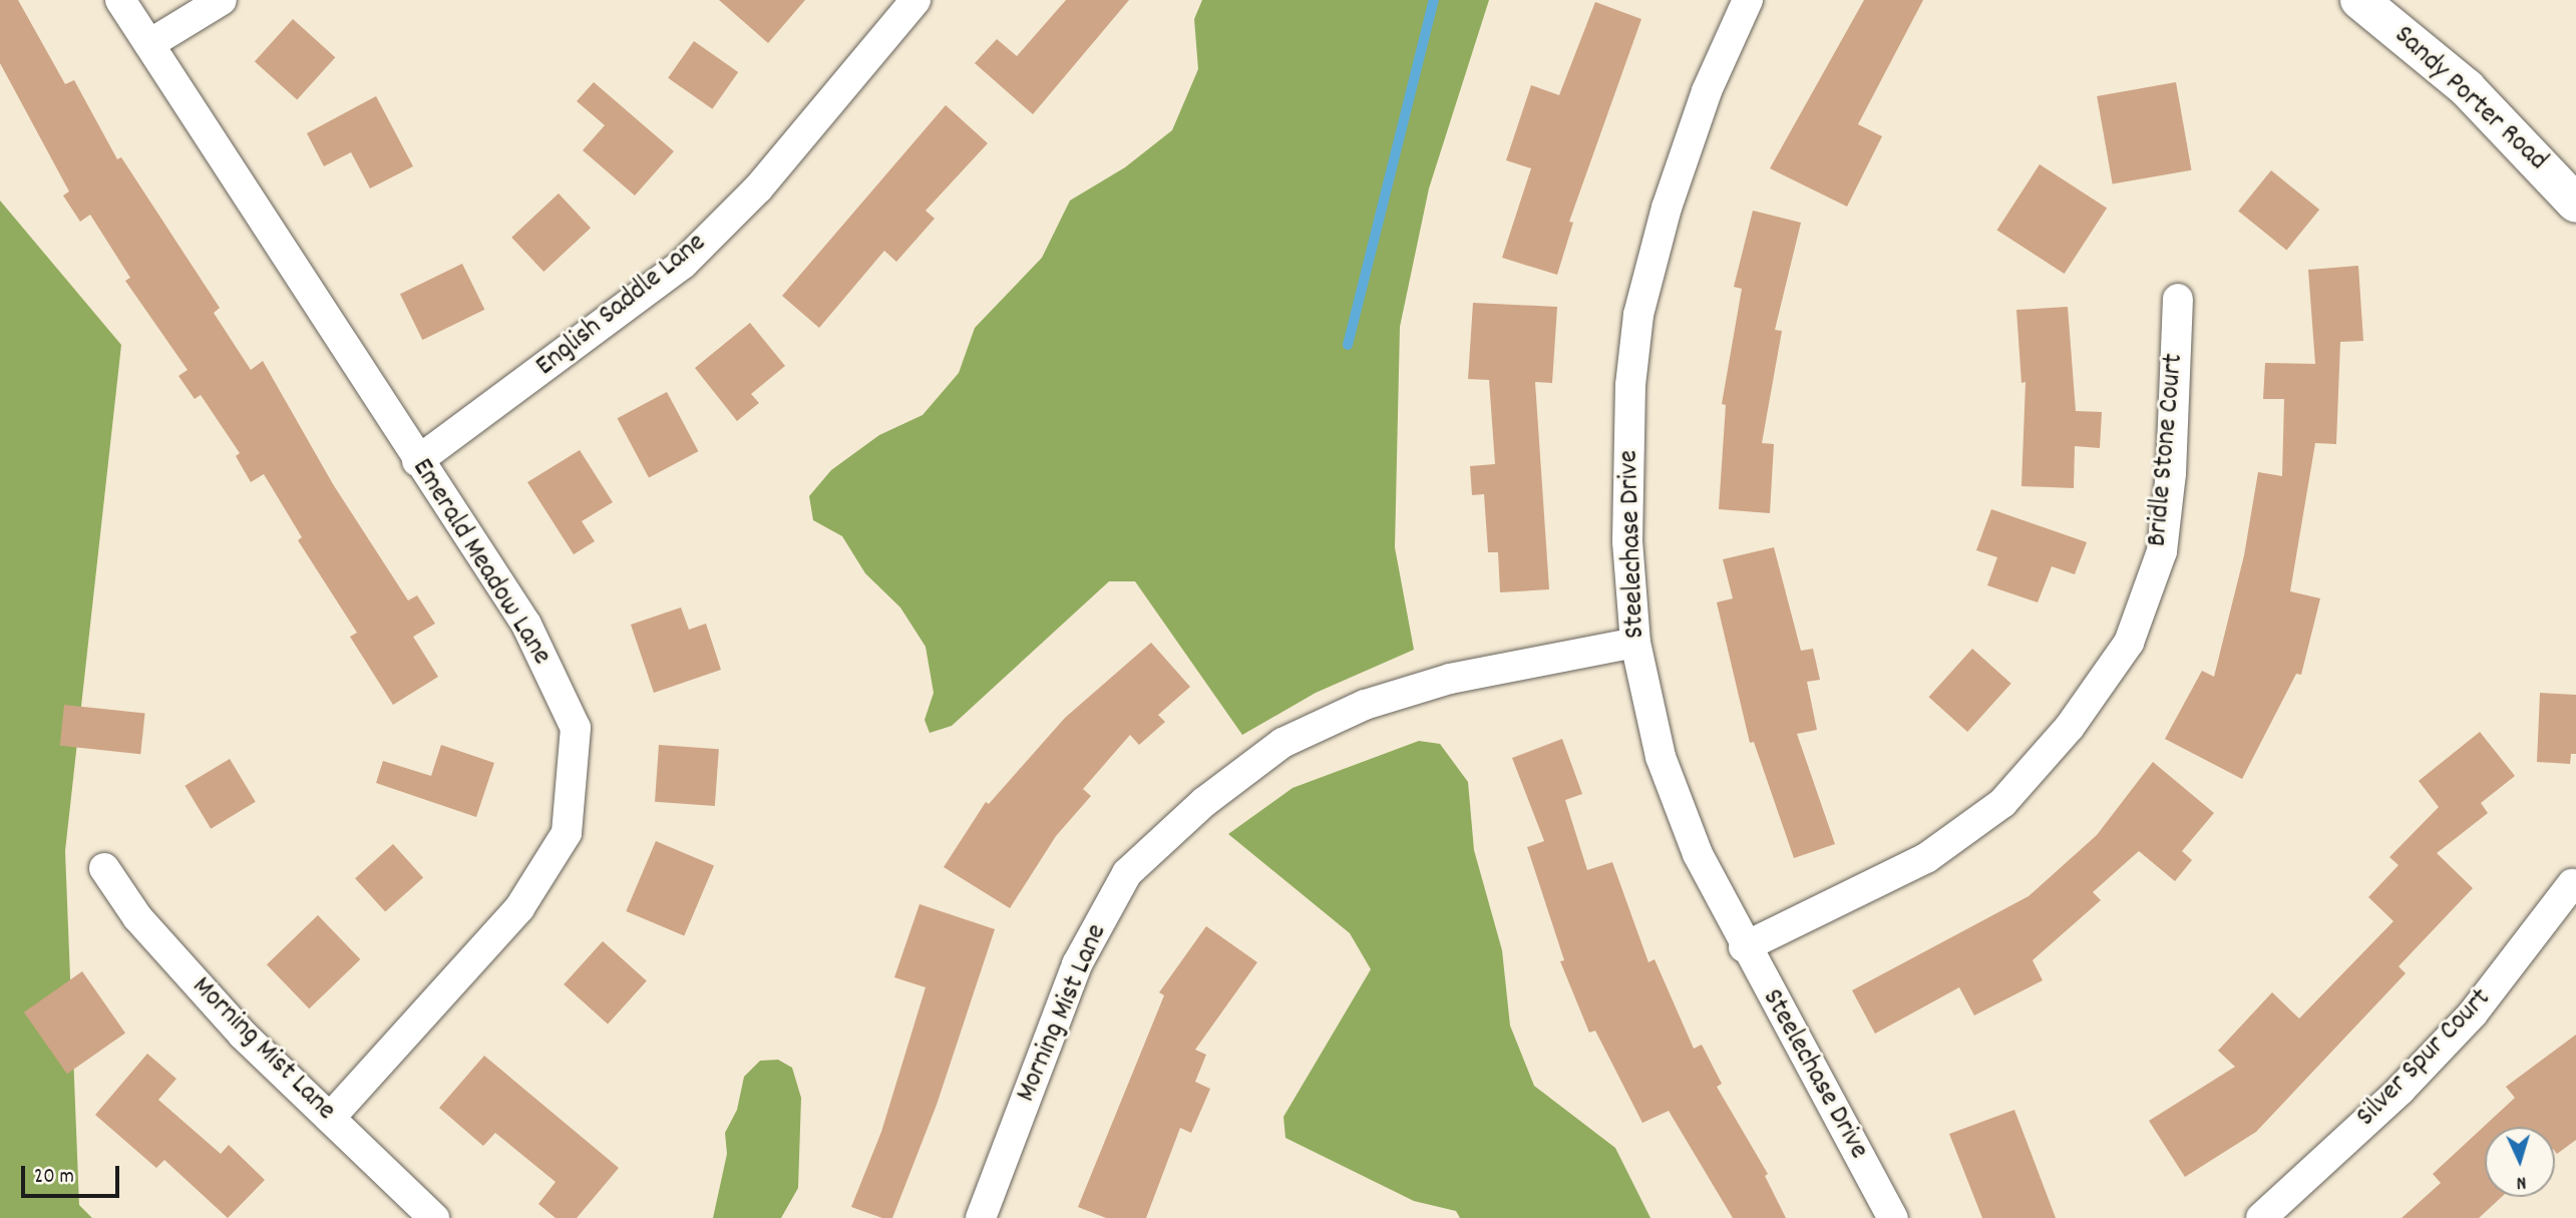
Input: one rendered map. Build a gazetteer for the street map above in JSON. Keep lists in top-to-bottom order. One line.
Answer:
{"streets":{"street":["Sandy Porter Road","English Saddle Lane","Bridle Stone Court","Steelechase Drive","Emerald Meadow Lane","Morning Mist Lane","Silver Spur Court"]},"crossings":[["English Saddle Lane","Emerald Meadow Lane"],["Bridle Stone Court","Steelechase Drive"],["Steelechase Drive","Morning Mist Lane"],["Emerald Meadow Lane","Morning Mist Lane"]],"scale_bar":"20 m","north":"bottom"}
